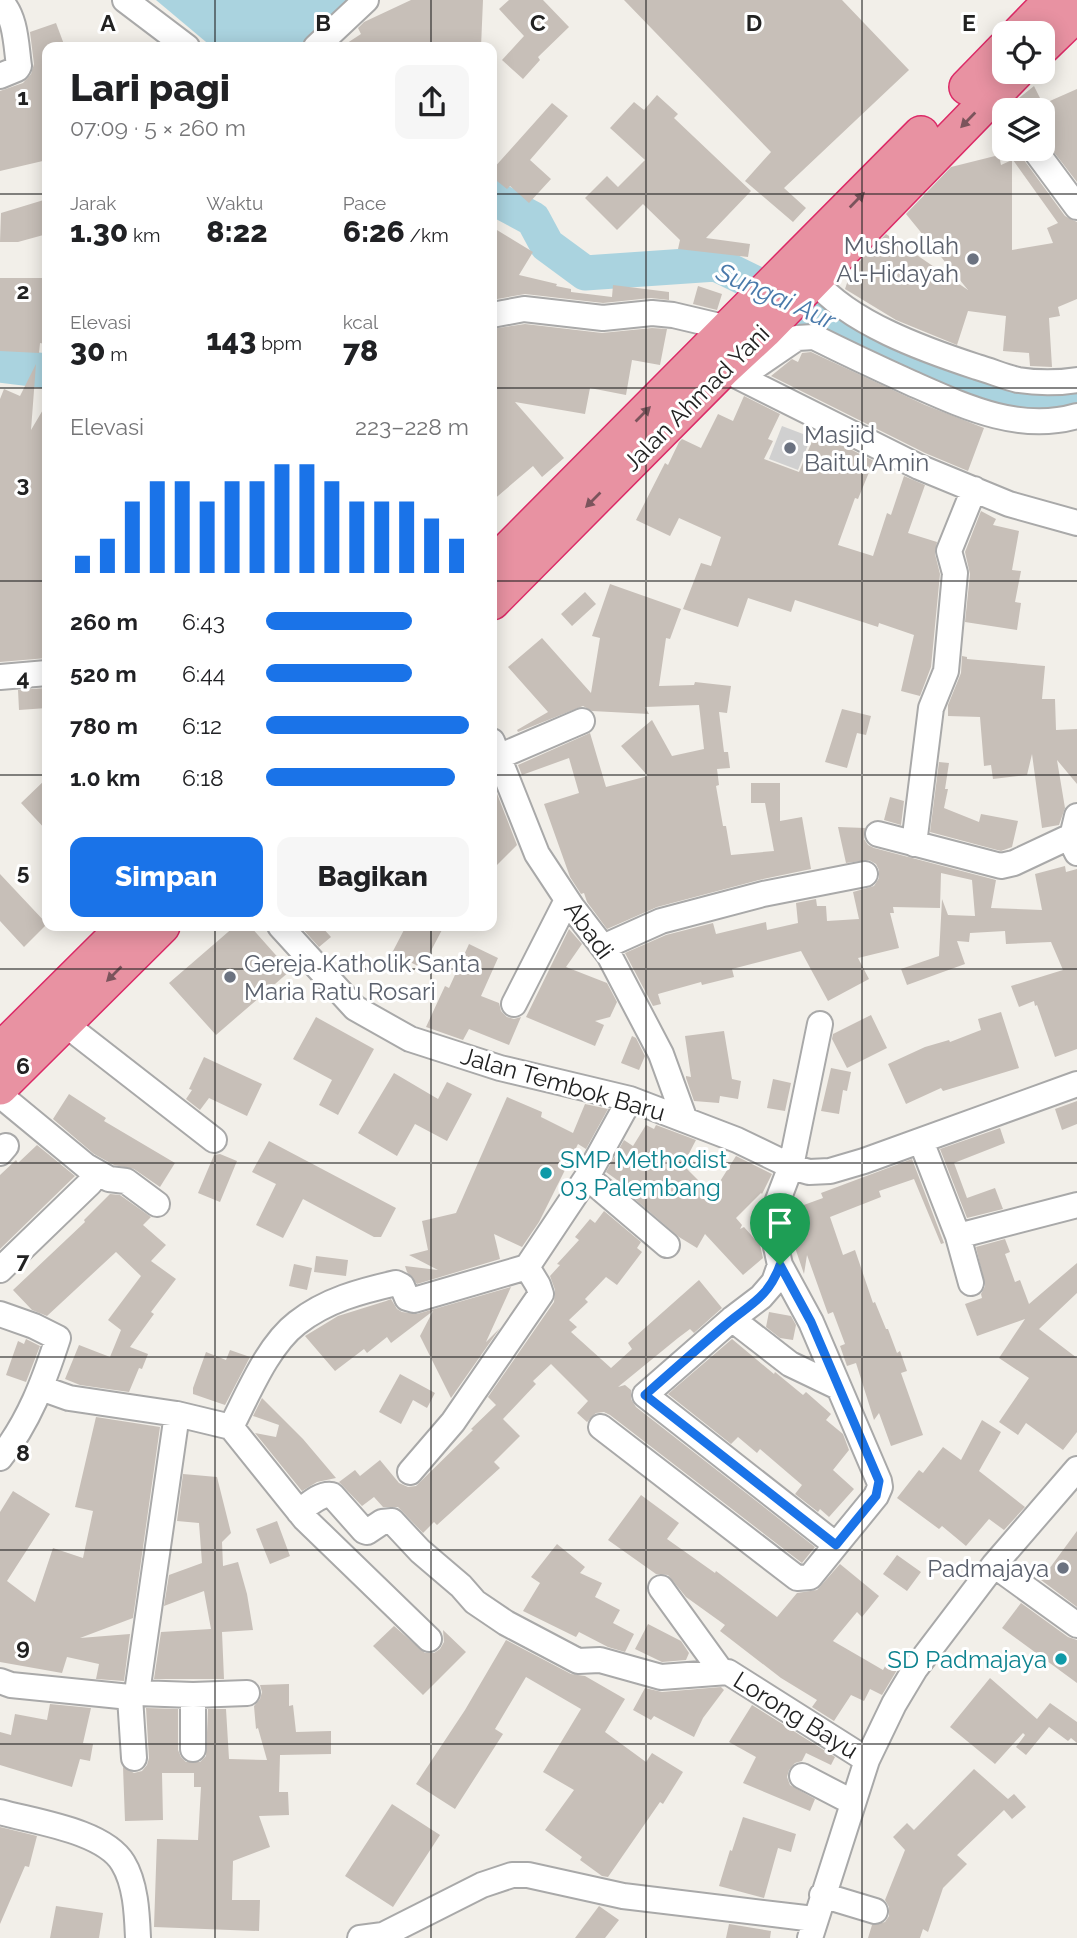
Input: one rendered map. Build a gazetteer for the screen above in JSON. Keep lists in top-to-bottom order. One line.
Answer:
{"streets":{"highway":["Jalan Ahmad Yani"],"street":["Abadi","Jalan Tembok Baru","Lorong Bayu"]},"crossings":[["Abadi","Jalan Tembok Baru"]],"water":["Sungai Aur"],"places":["Mushollah Al-Hidayah","Masjid Baitul Amin","Gereja Katholik Santa Maria Ratu Rosari","SMP Methodist 03 Palembang","Padmajaya","SD Padmajaya"],"page":{"heading":["Lari pagi","07:09 · 5 × 260 m"],"stats":[["Jarak","1.30 km"],["Waktu","8:22"],["Pace","6:26 /km"],["Elevasi","30 m"],["143 bpm"],["kcal","78"]],"chart":["Elevasi","223–228 m"],"list":[{"name":"260 m","note":"6:43"},{"name":"520 m","note":"6:44"},{"name":"780 m","note":"6:12"},{"name":"1.0 km","note":"6:18"}],"buttons":["Simpan","Bagikan"]},"grid":{"columns":["A","B","C","D","E"],"rows":["1","2","3","4","5","6","7","8","9"]}}
